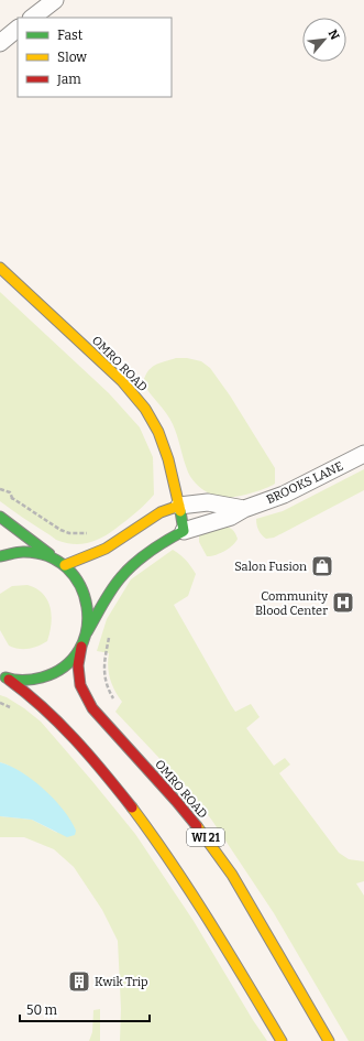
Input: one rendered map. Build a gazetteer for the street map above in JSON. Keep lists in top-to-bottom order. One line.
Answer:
{"streets":{"main road":["OMRO ROAD","WI 21"],"street":["BROOKS LANE"]},"crossings":[["OMRO ROAD","BROOKS LANE"]],"places":{"shop":["Salon Fusion"],"hospital":["Community Blood Center"],"building":["Kwik Trip"]},"legend":["Fast","Slow","Jam"],"scale_bar":"50 m","north":"top right"}
